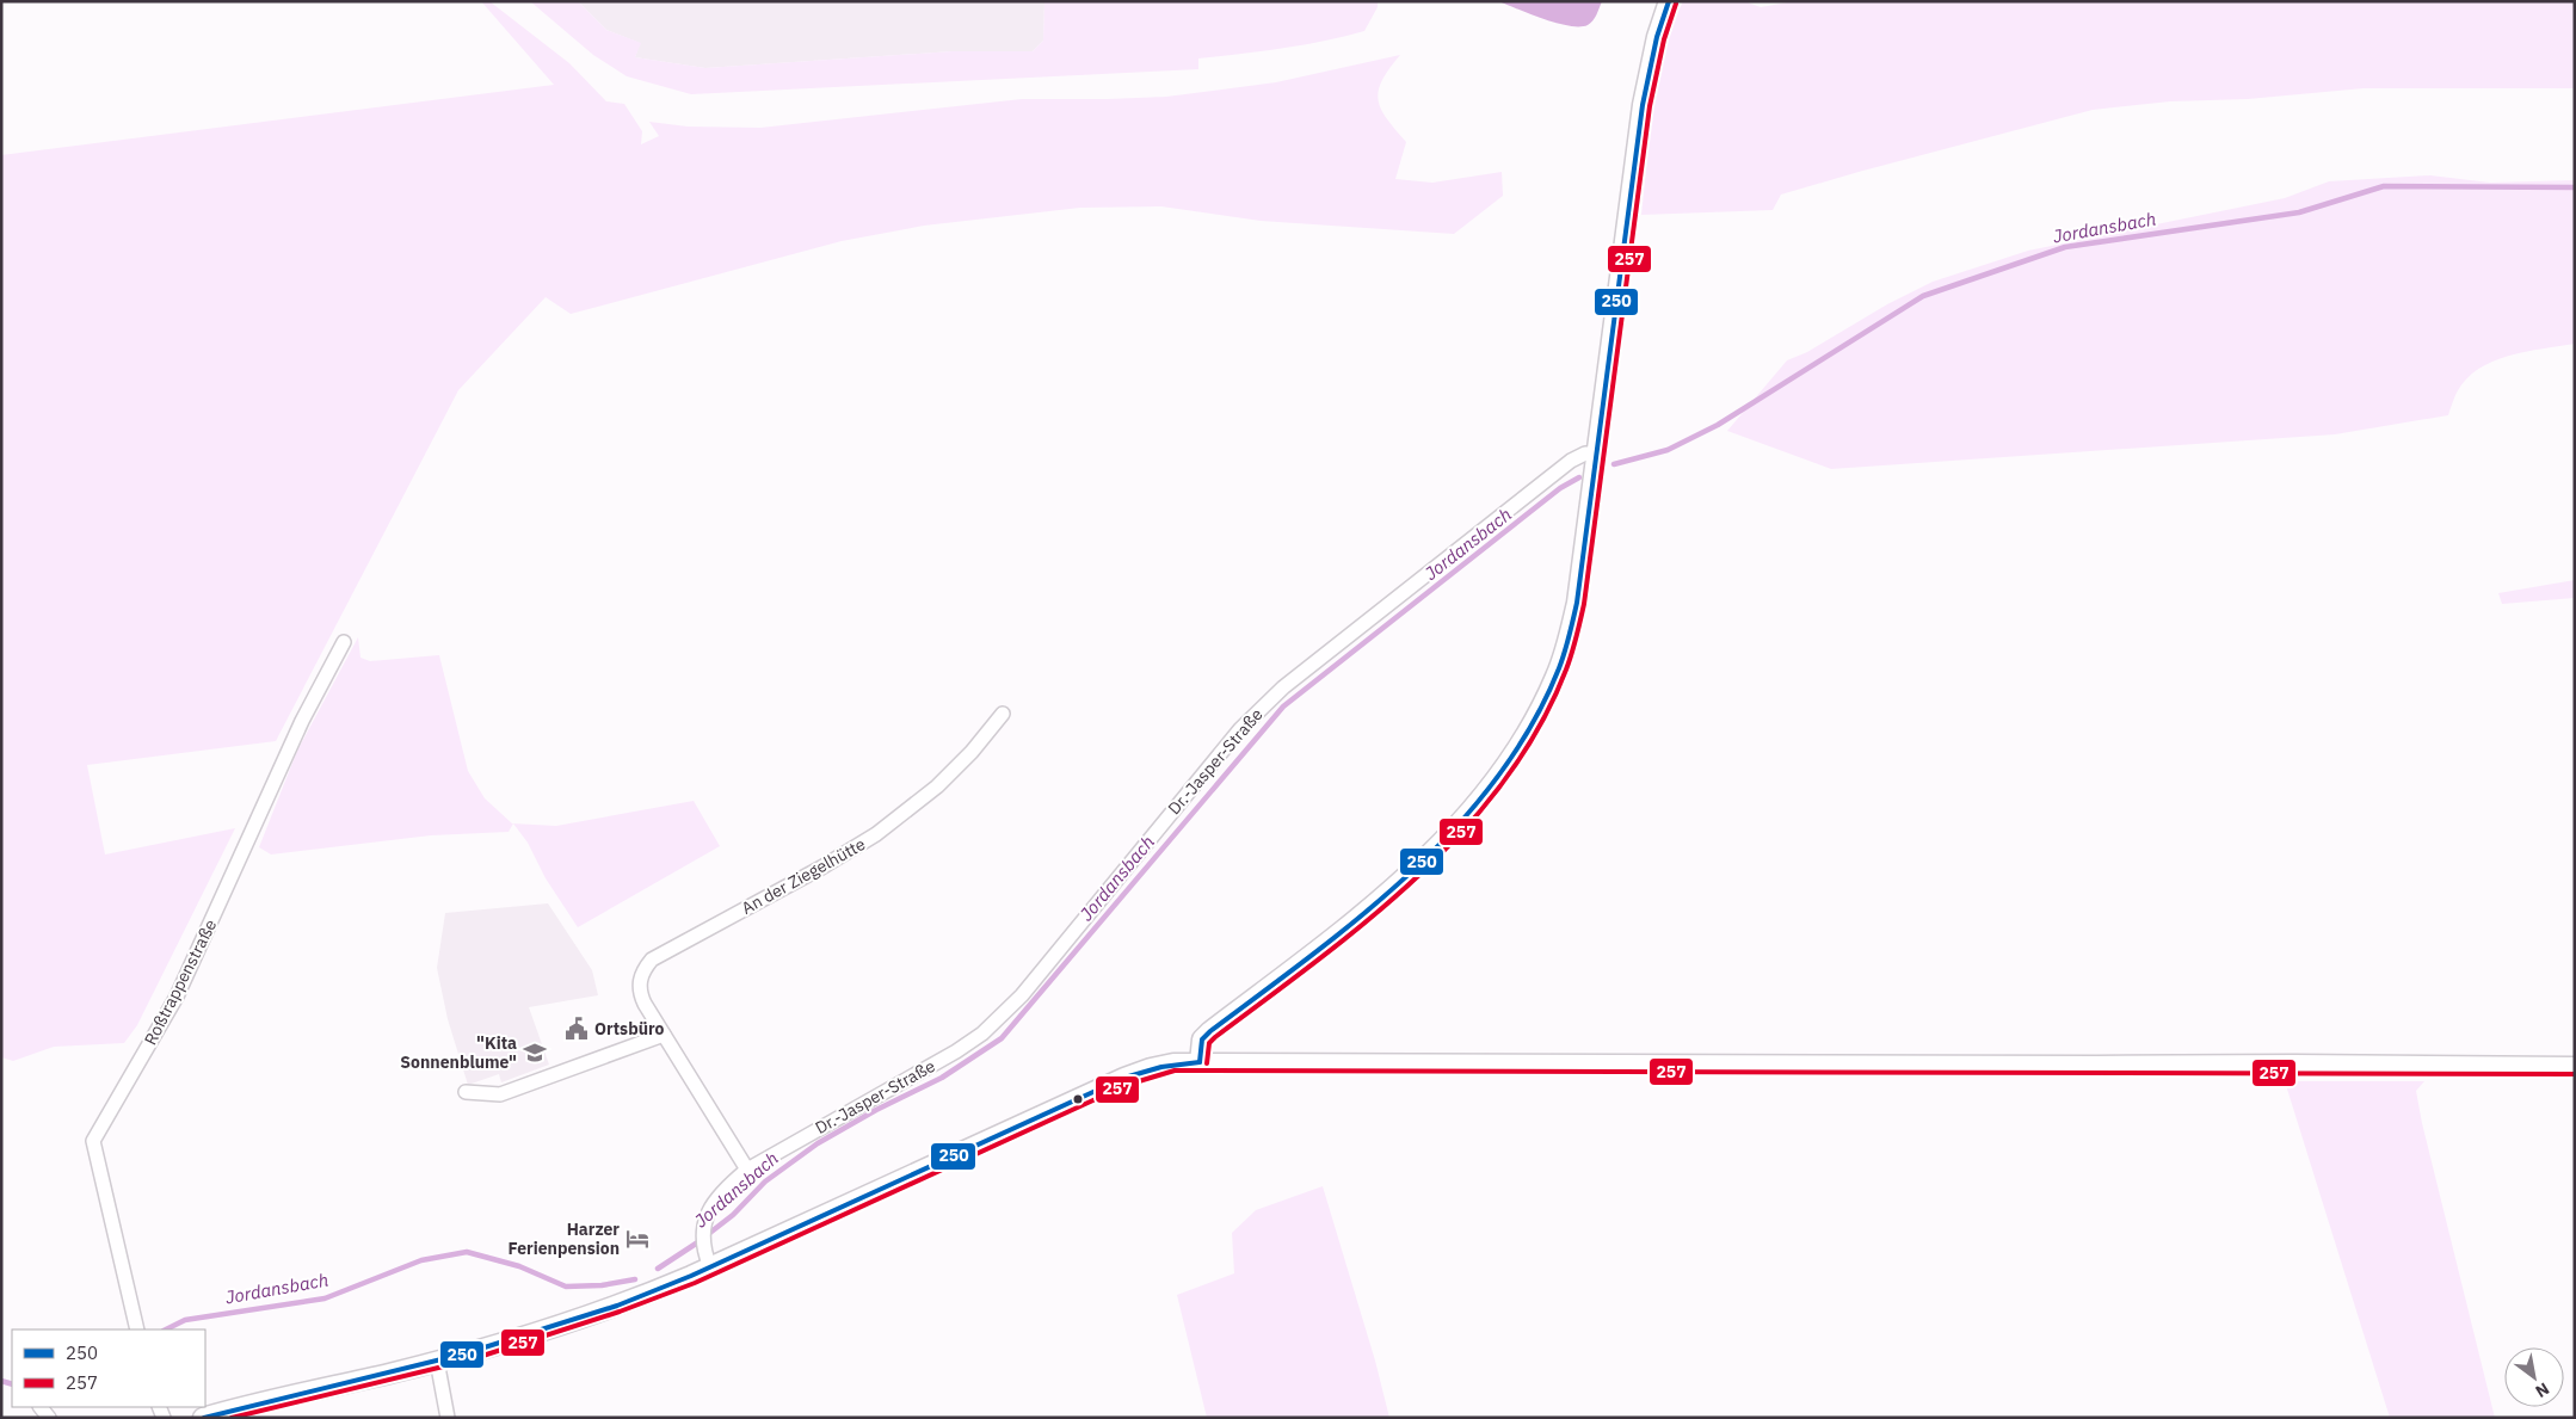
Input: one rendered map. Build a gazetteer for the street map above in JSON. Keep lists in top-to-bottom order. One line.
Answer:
{"streets":{"street":["Dr.-Jasper-Straße","An der Ziegelhütte","Roßtrappenstraße"]},"crossings":[["Dr.-Jasper-Straße","An der Ziegelhütte"]],"water":["Jordansbach"],"places":{"public building":["Ortsbüro"],"school or university":["\"Kita Sonnenblume\""],"hotel":["Harzer Ferienpension"]},"lines":["transit line 250","transit line 257"],"legend":["250","257"],"north":"bottom right"}
